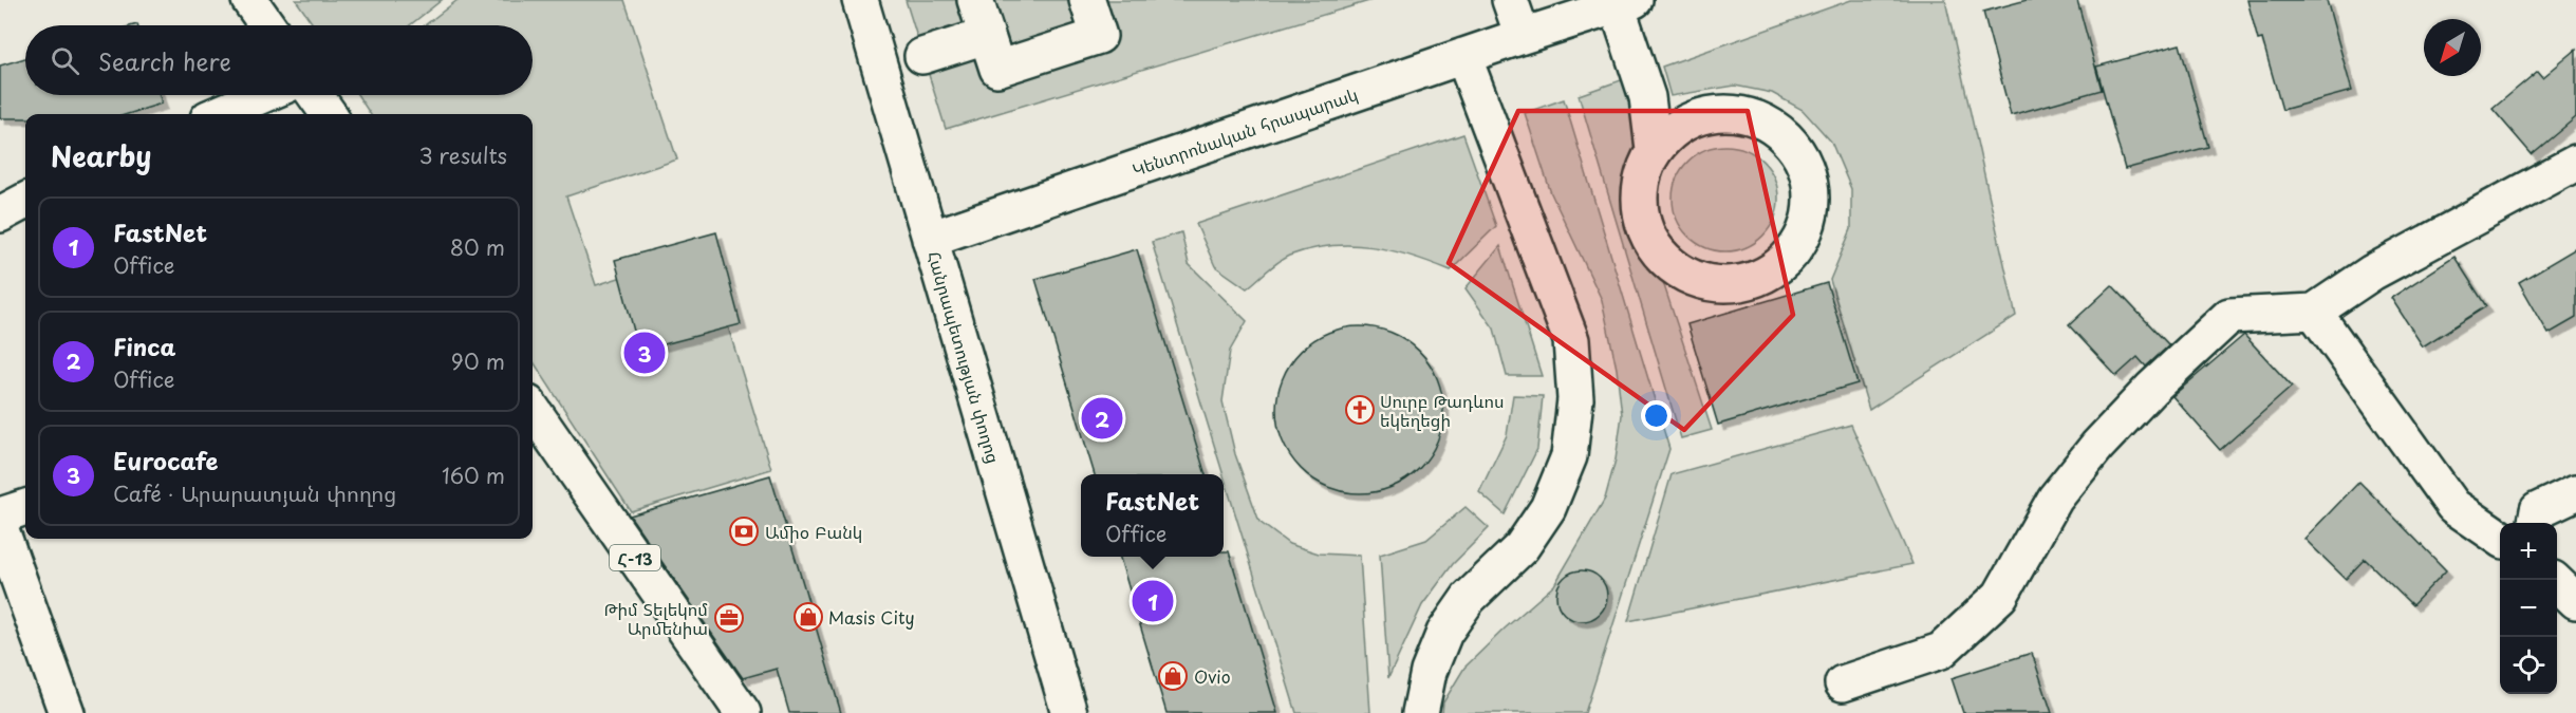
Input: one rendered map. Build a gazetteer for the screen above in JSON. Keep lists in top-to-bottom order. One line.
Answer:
{"streets":{"street":["Կենտրոնական հրապարակ","Հանրապետության փողոց","Հ-13"]},"crossings":[["Կենտրոնական հրապարակ","Հանրապետության փողոց"]],"places":{"church":["Սուրբ Թադևոս եկեղեցի"],"bank":["Ամիօ Բանկ"],"shop":["Masis City","Ovio"],"office":["Թիմ Տելեկոմ Արմենիա"]},"north":"bottom left","page":{"search":"Search here","heading":["Nearby","3 results"],"list":[{"mark":"1","name":"FastNet","note":"Office","value":"80 m"},{"mark":"2","name":"Finca","note":"Office","value":"90 m"},{"mark":"3","name":"Eurocafe","note":"Café · Արարատյան փողոց","value":"160 m"}],"pins":["3","2","1"],"popup":["FastNet","Office"],"map_buttons":["+","−"]}}
